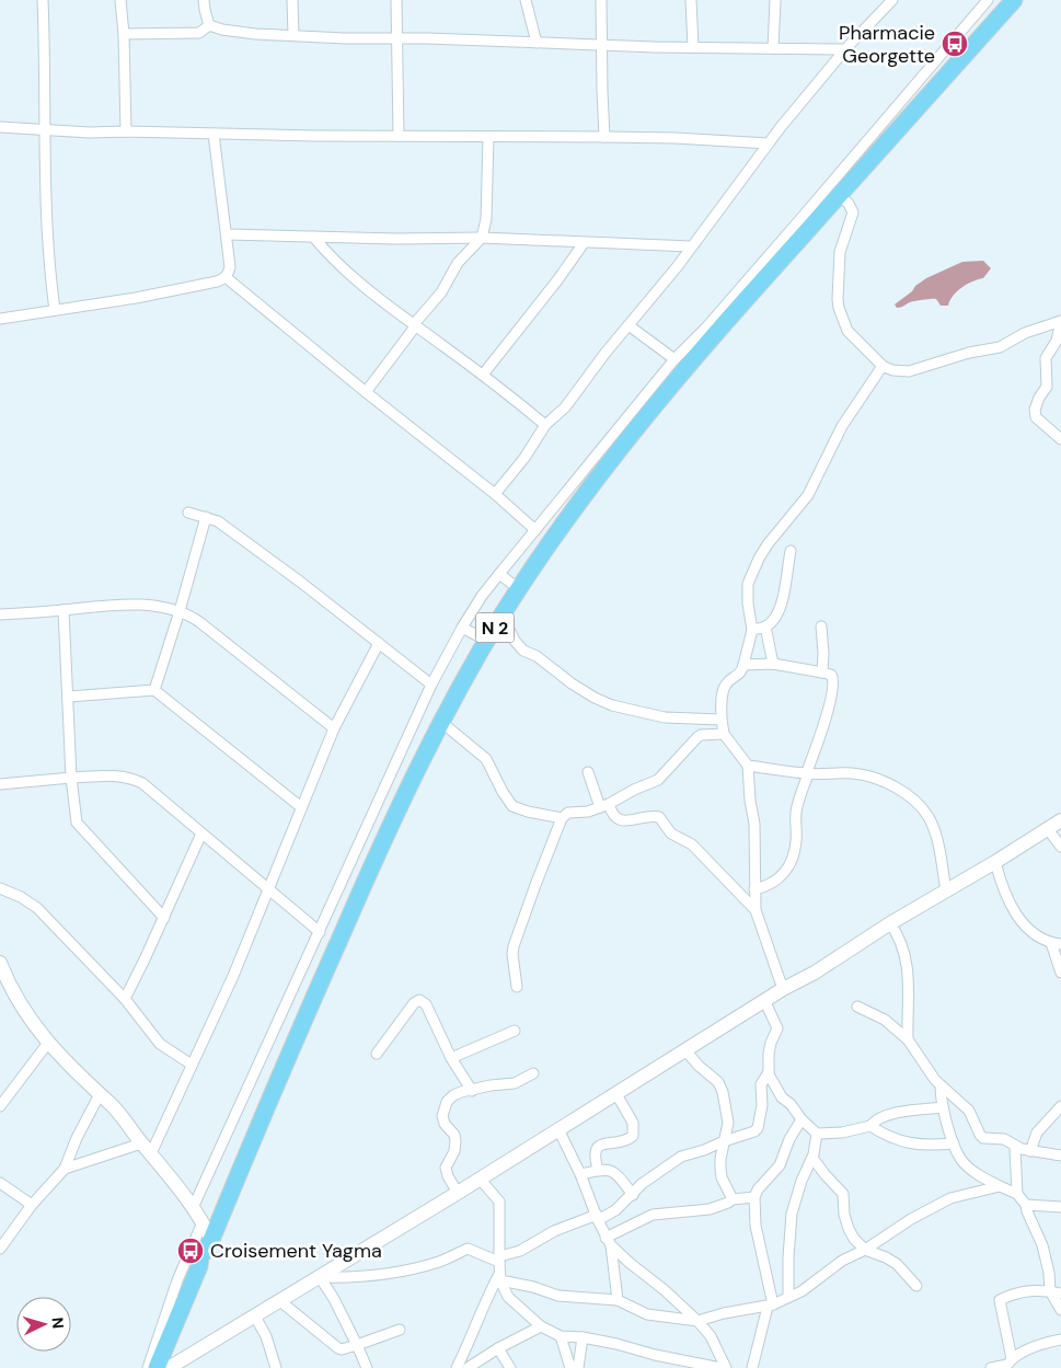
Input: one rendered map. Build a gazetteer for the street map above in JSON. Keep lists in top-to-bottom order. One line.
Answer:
{"streets":{"main road":["N 2"]},"places":{"bus stop":["Pharmacie Georgette","Croisement Yagma"]},"north":"right"}
